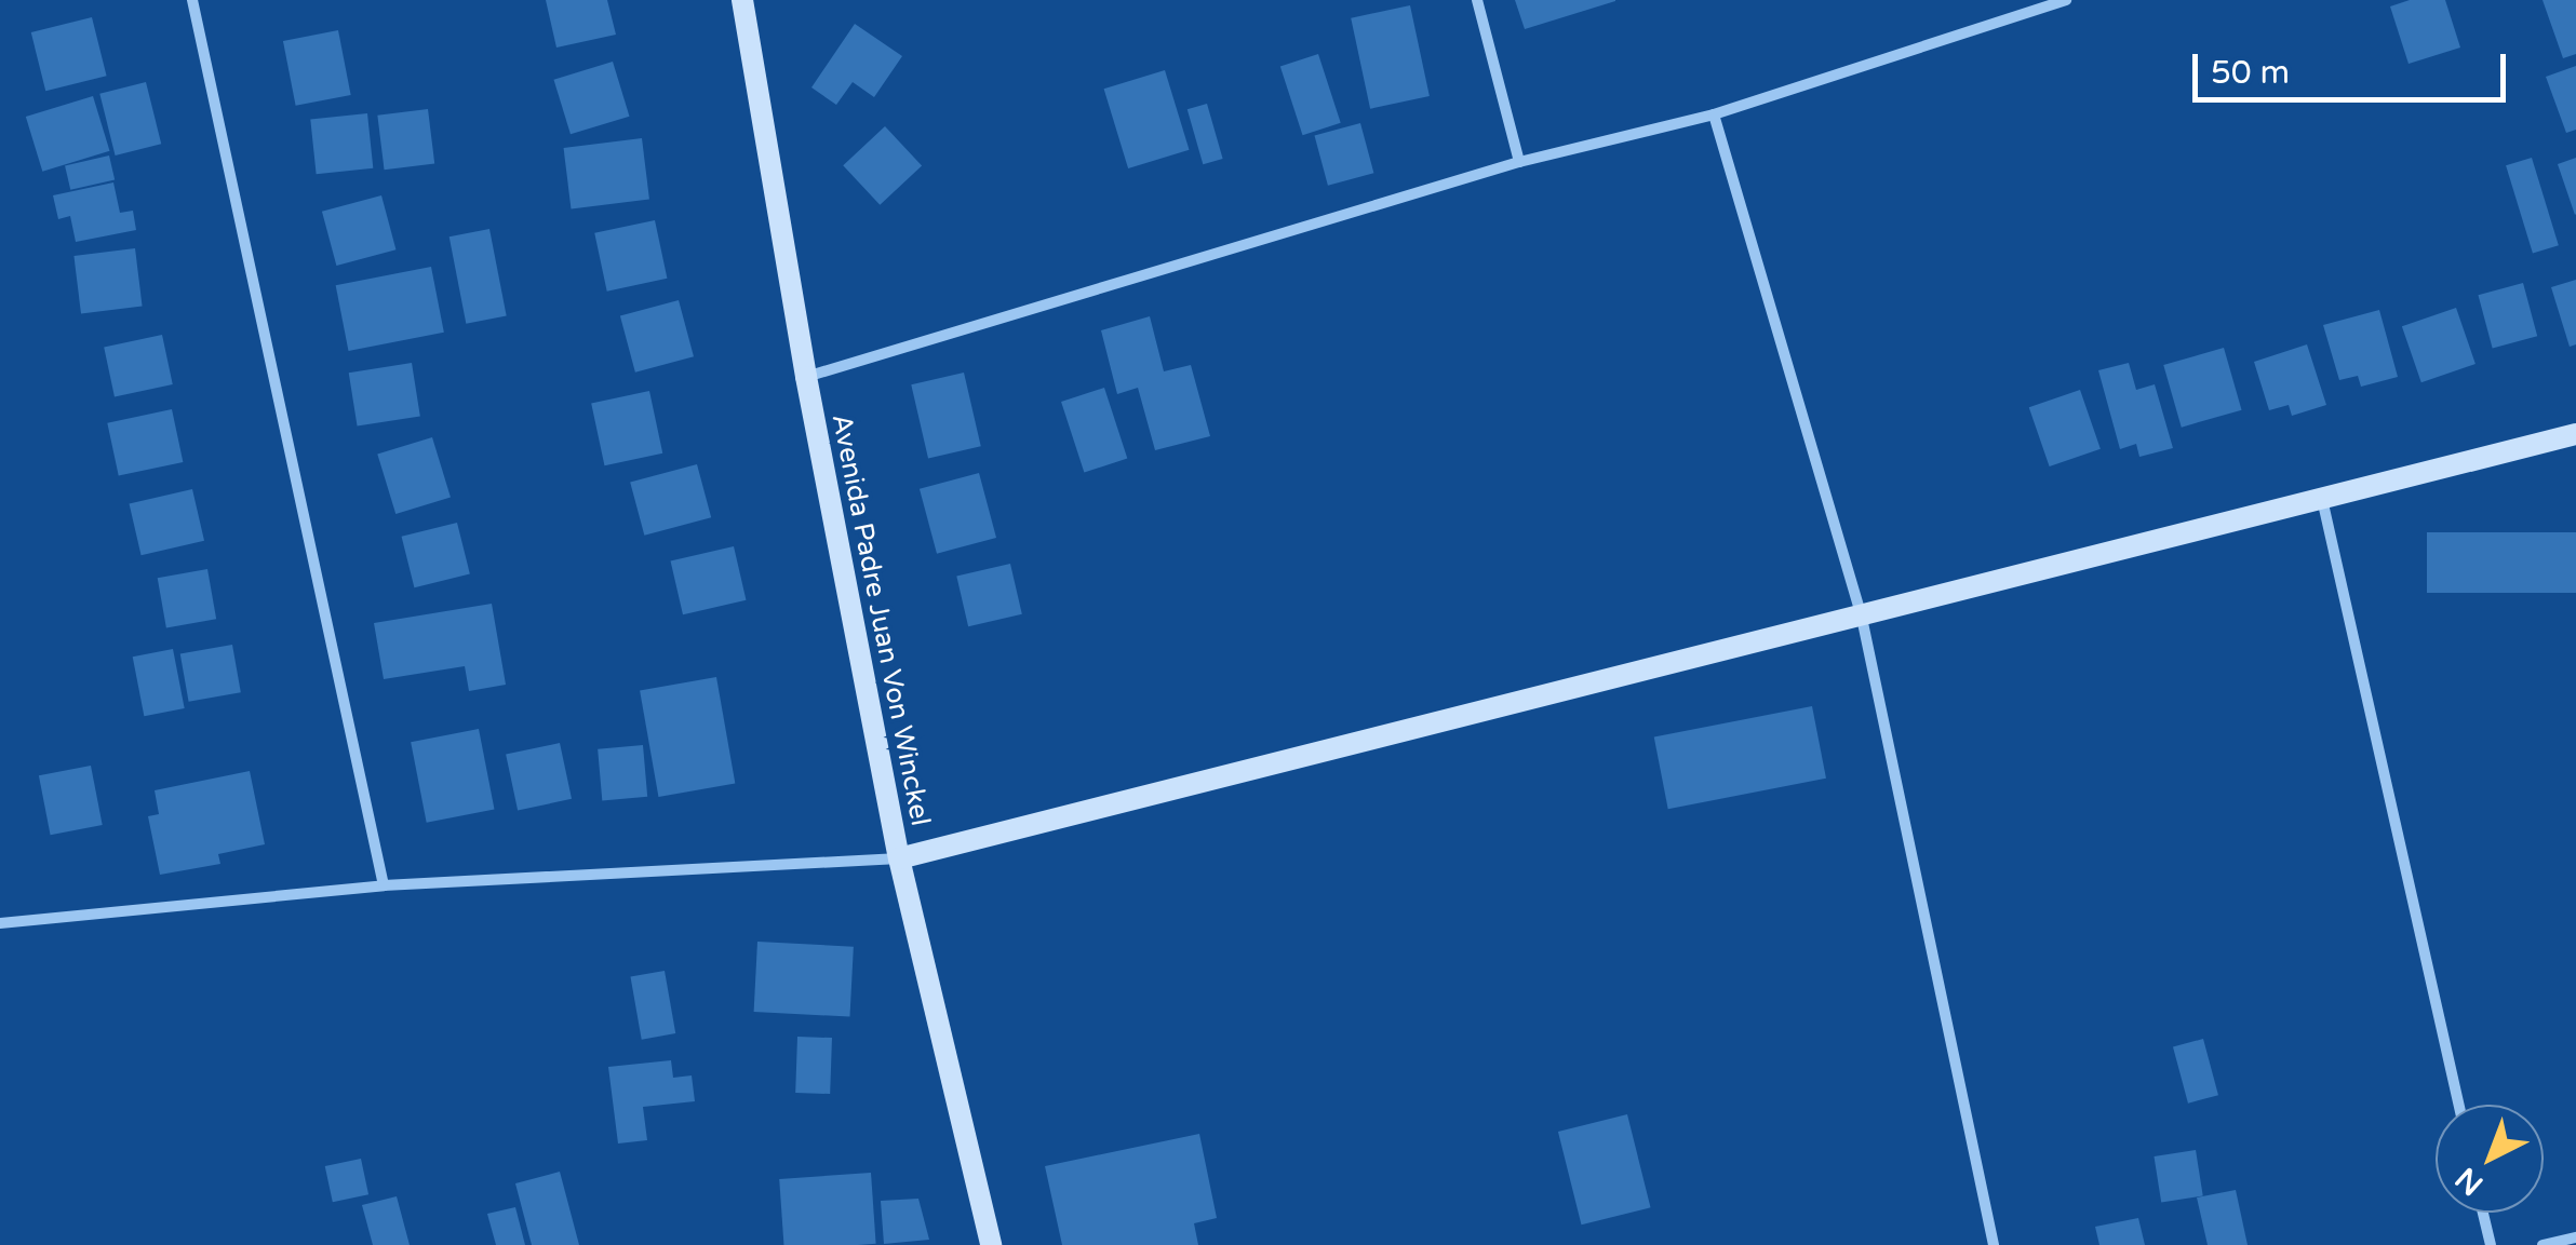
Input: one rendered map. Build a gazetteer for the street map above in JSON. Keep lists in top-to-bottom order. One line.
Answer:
{"streets":{"main road":["Avenida Padre Juan Von Winckel"]},"scale_bar":"50 m","north":"bottom left"}
